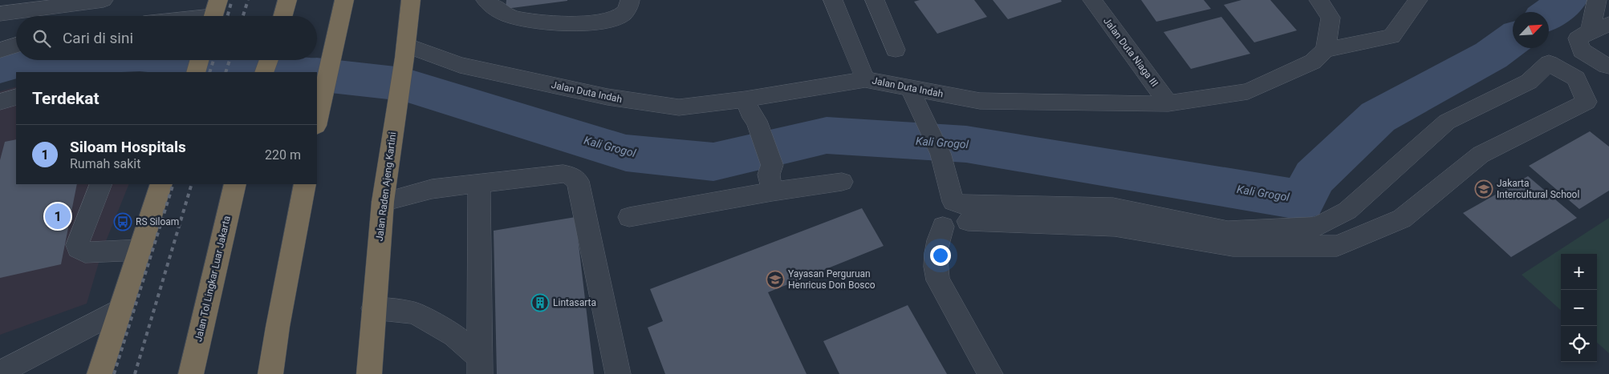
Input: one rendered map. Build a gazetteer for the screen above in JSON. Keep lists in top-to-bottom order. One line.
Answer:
{"streets":{"highway":["Jalan Raden Ajeng Kartini","Jalan Tol Lingkar Luar Jakarta"],"street":["Jalan Duta Niaga III","Jalan Duta Indah"]},"crossings":[["Jalan Duta Niaga III","Jalan Duta Indah"],["Jalan Duta Indah","Jalan Raden Ajeng Kartini"]],"water":["Kali Grogol"],"places":{"school or university":["Jakarta Intercultural School","Yayasan Perguruan Henricus Don Bosco"],"bus stop":["RS Siloam"],"building":["Lintasarta"]},"north":"top right","page":{"search":"Cari di sini","heading":"Terdekat","list":[{"mark":"1","name":"Siloam Hospitals","note":"Rumah sakit","value":"220 m"}],"pins":"1","map_buttons":["+","−"]}}
